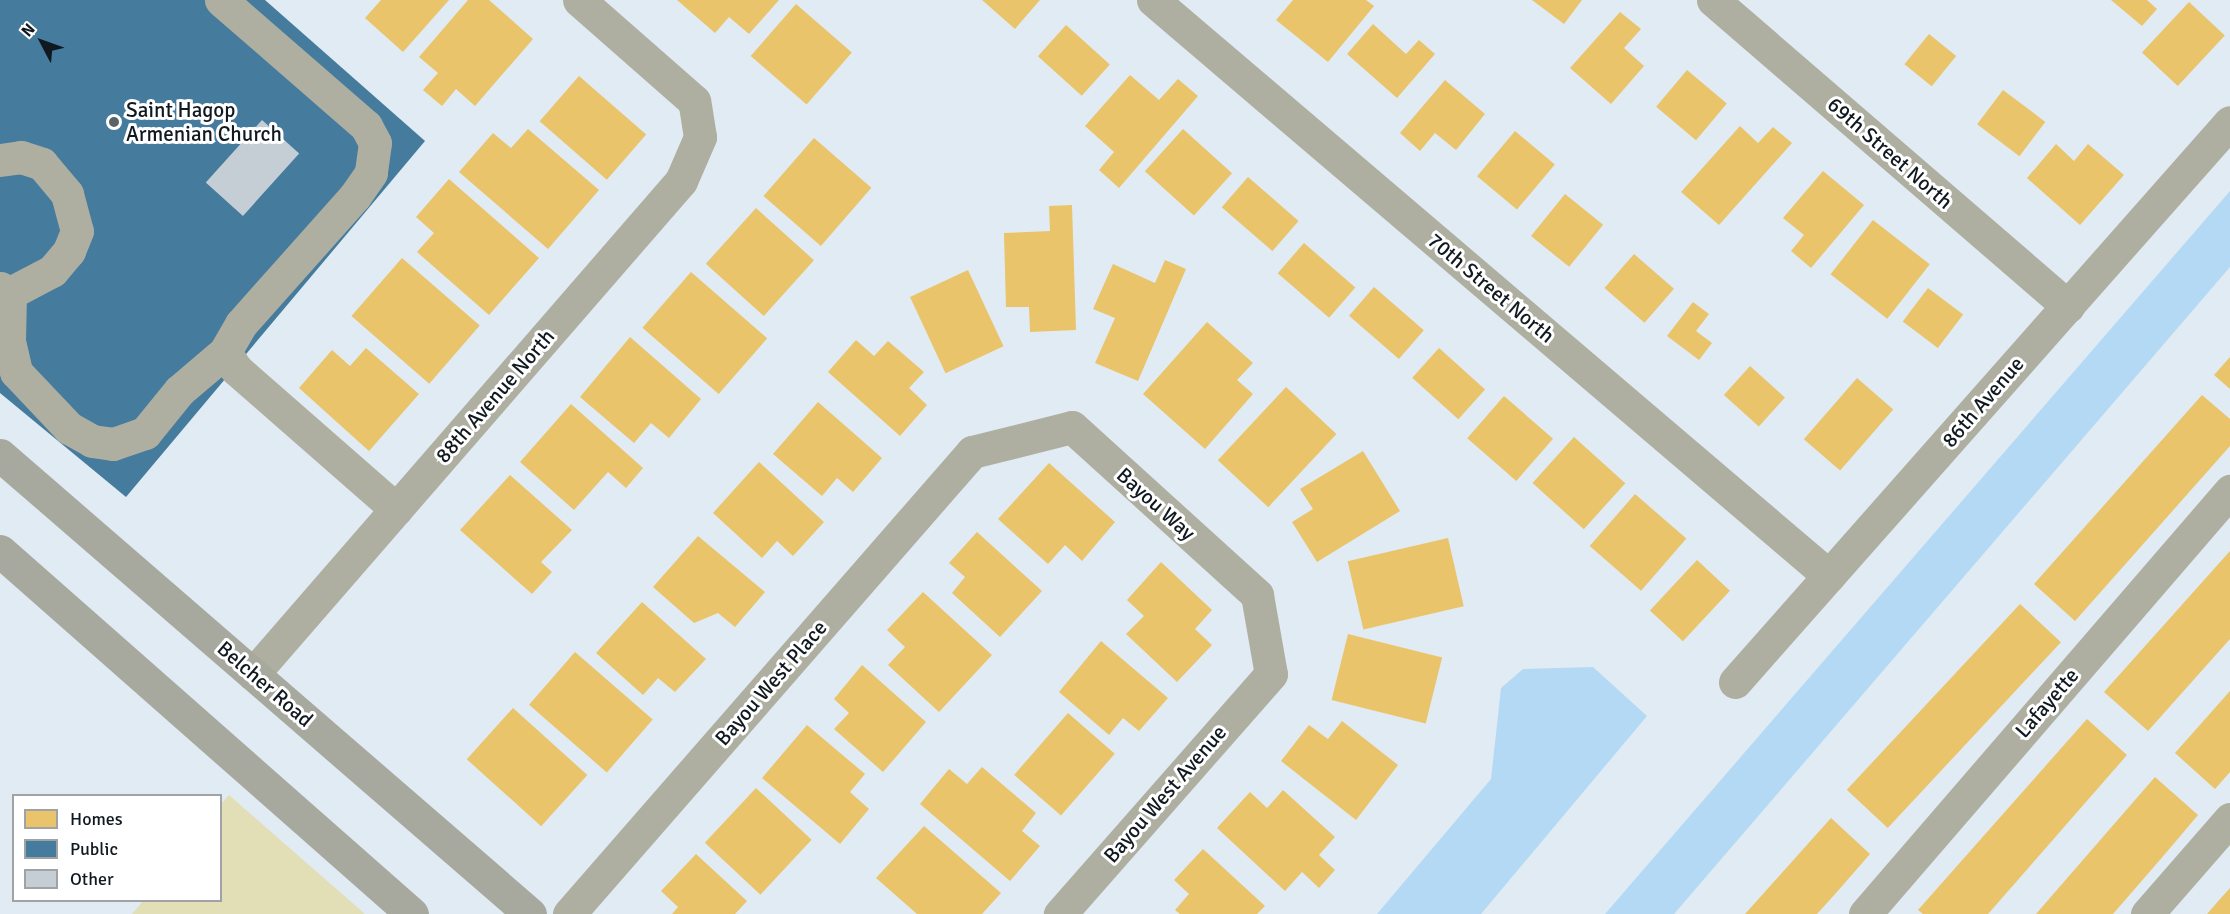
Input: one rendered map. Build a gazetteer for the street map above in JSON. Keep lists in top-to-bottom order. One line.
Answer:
{"streets":{"main road":["Belcher Road"],"street":["69th Street North","70th Street North","88th Avenue North","86th Avenue","Bayou Way","Bayou West Place","Lafayette","Bayou West Avenue"]},"crossings":[["69th Street North","86th Avenue"],["70th Street North","86th Avenue"],["88th Avenue North","Belcher Road"],["Bayou Way","Bayou West Place"],["Bayou Way","Bayou West Avenue"]],"places":["Saint Hagop Armenian Church"],"legend":["Homes","Public","Other"],"north":"top left"}
